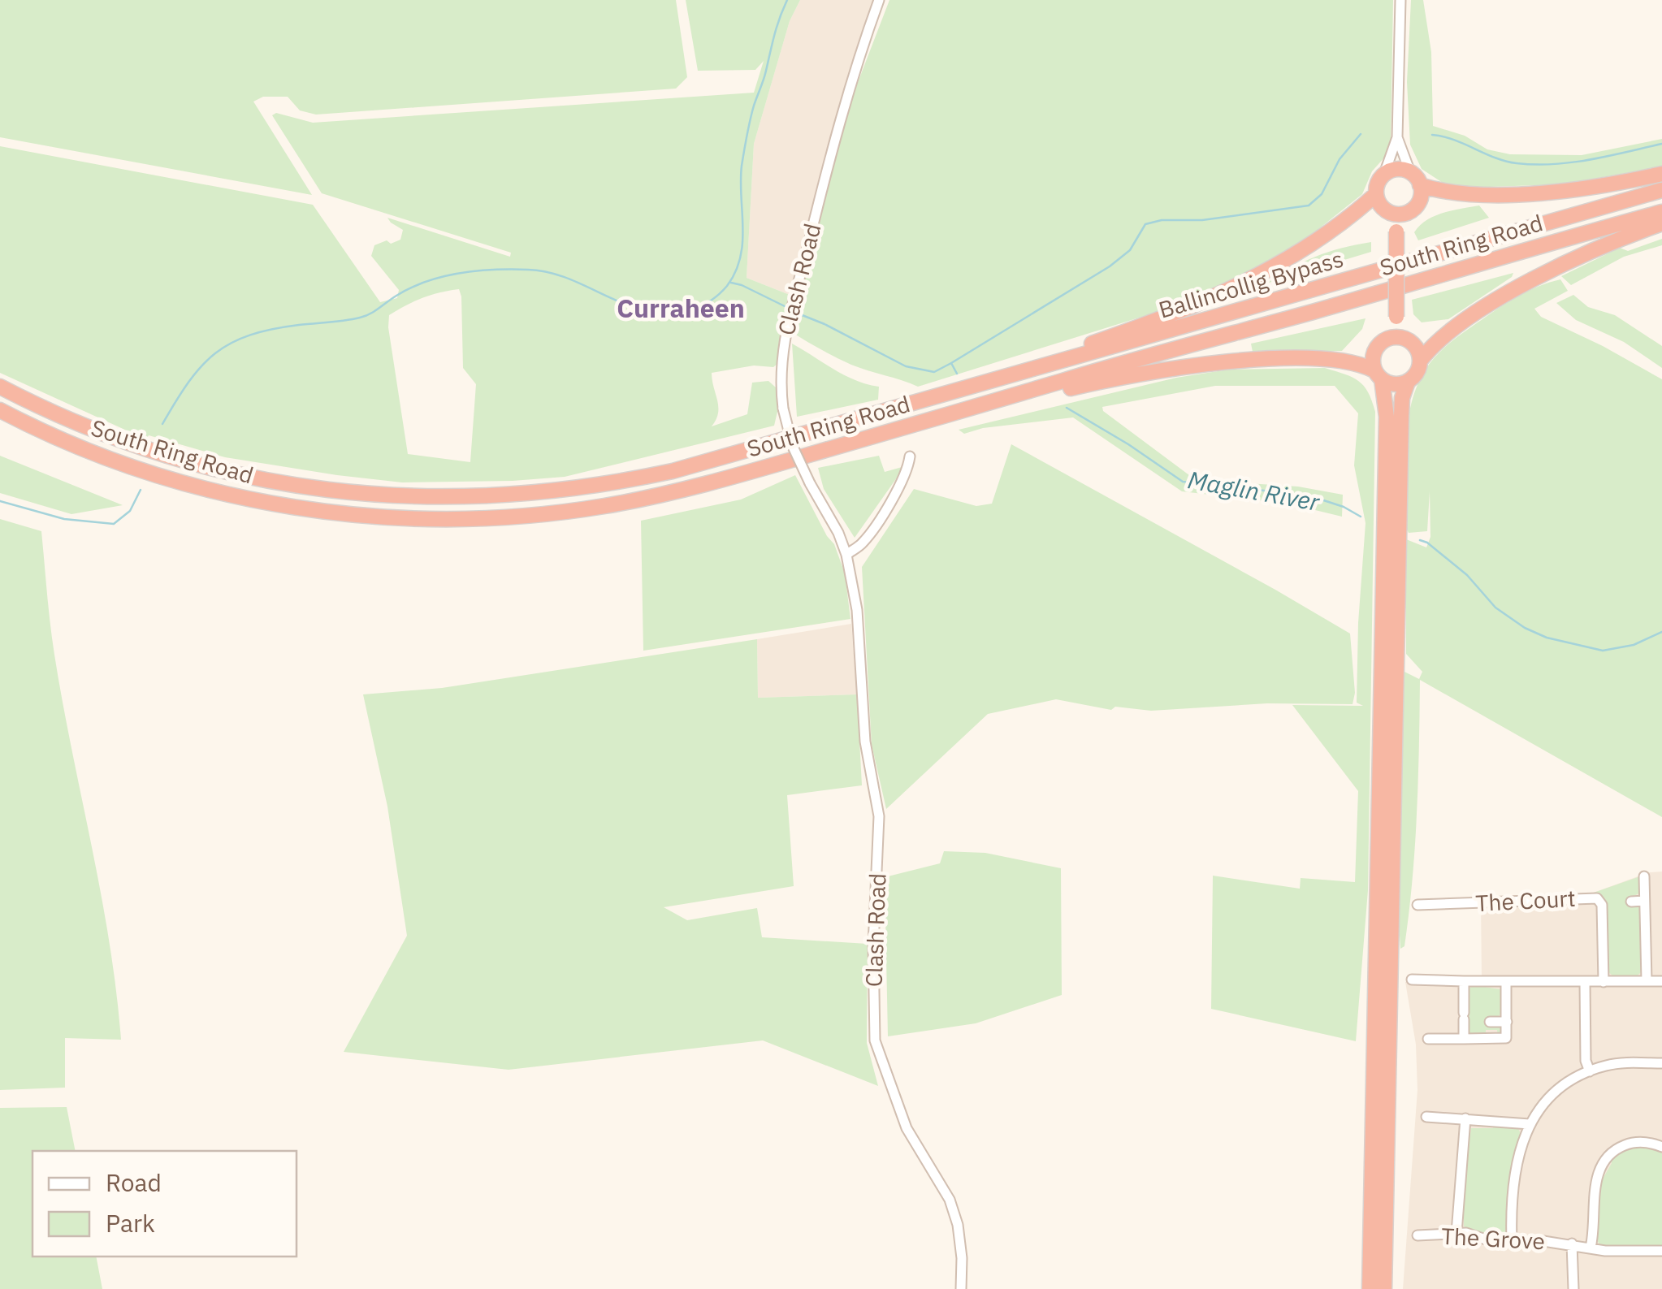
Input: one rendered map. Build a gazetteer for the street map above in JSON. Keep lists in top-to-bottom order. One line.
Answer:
{"streets":{"highway":["South Ring Road","Ballincollig Bypass"],"street":["Clash Road","The Court","The Grove"]},"crossings":[["South Ring Road","Ballincollig Bypass"]],"districts":["Curraheen"],"water":["Maglin River"],"legend":["Road","Park"]}
